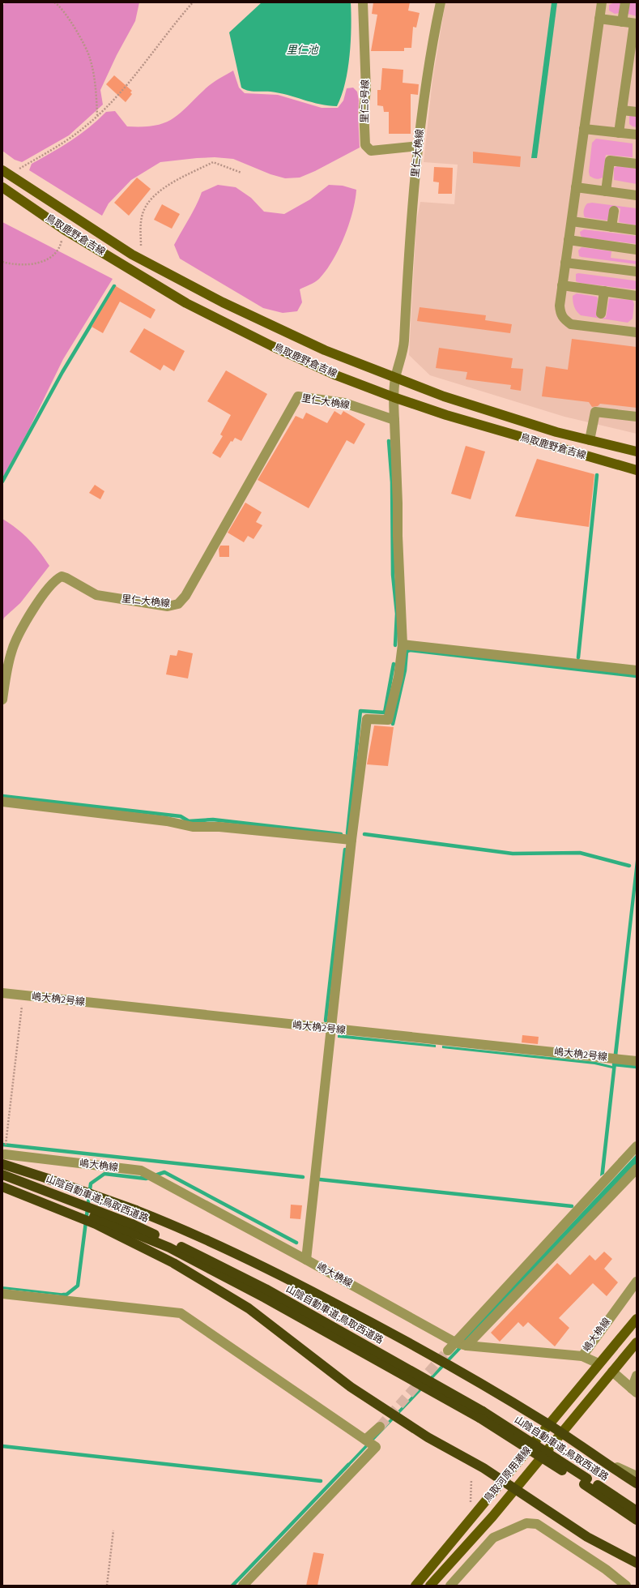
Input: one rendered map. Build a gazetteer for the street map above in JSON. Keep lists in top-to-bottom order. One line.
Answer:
{"streets":{"highway":["山陰自動車道;鳥取西道路"],"main road":["鳥取鹿野倉吉線","鳥取河原用瀬線"],"street":["里仁8号線","里仁大桷線","嶋大桷2号線","嶋大桷線"]},"crossings":[["里仁8号線","里仁大桷線"],["里仁大桷線","鳥取鹿野倉吉線"]],"water":["里仁池"]}
